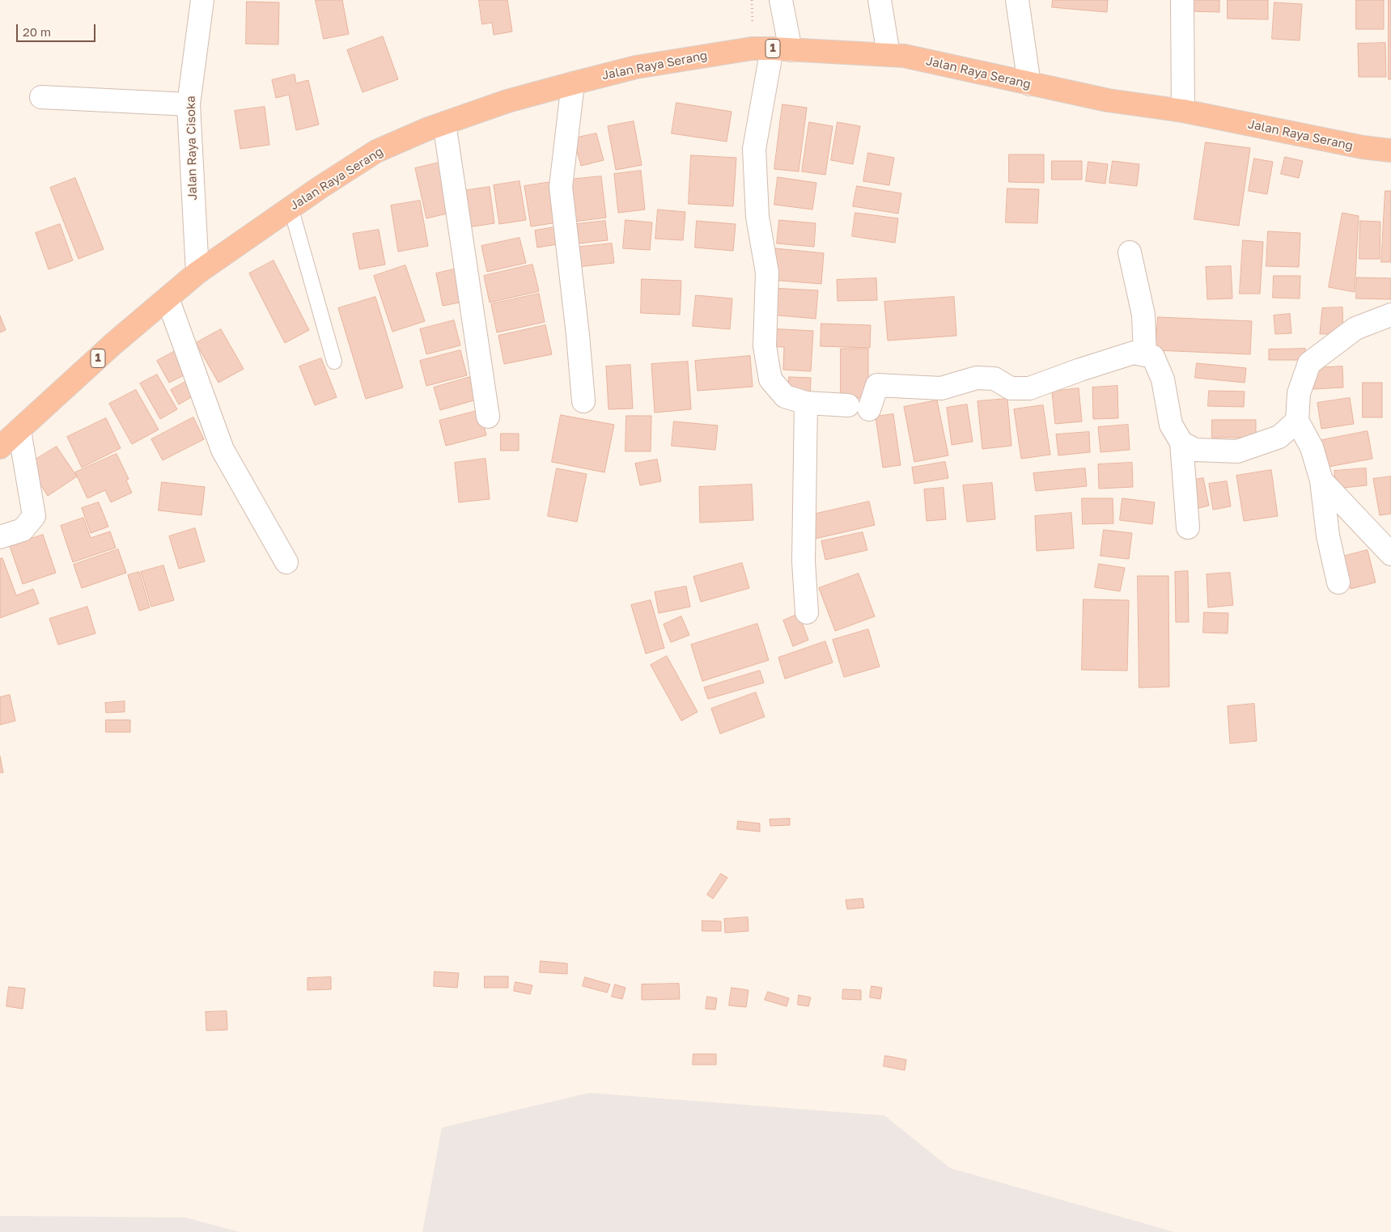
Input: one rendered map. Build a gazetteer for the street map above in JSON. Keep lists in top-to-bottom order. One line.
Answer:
{"streets":{"highway":["1","Jalan Raya Serang"],"street":["Jalan Raya Cisoka"]},"crossings":[["Jalan Raya Serang","Jalan Raya Cisoka"]],"scale_bar":"20 m"}
